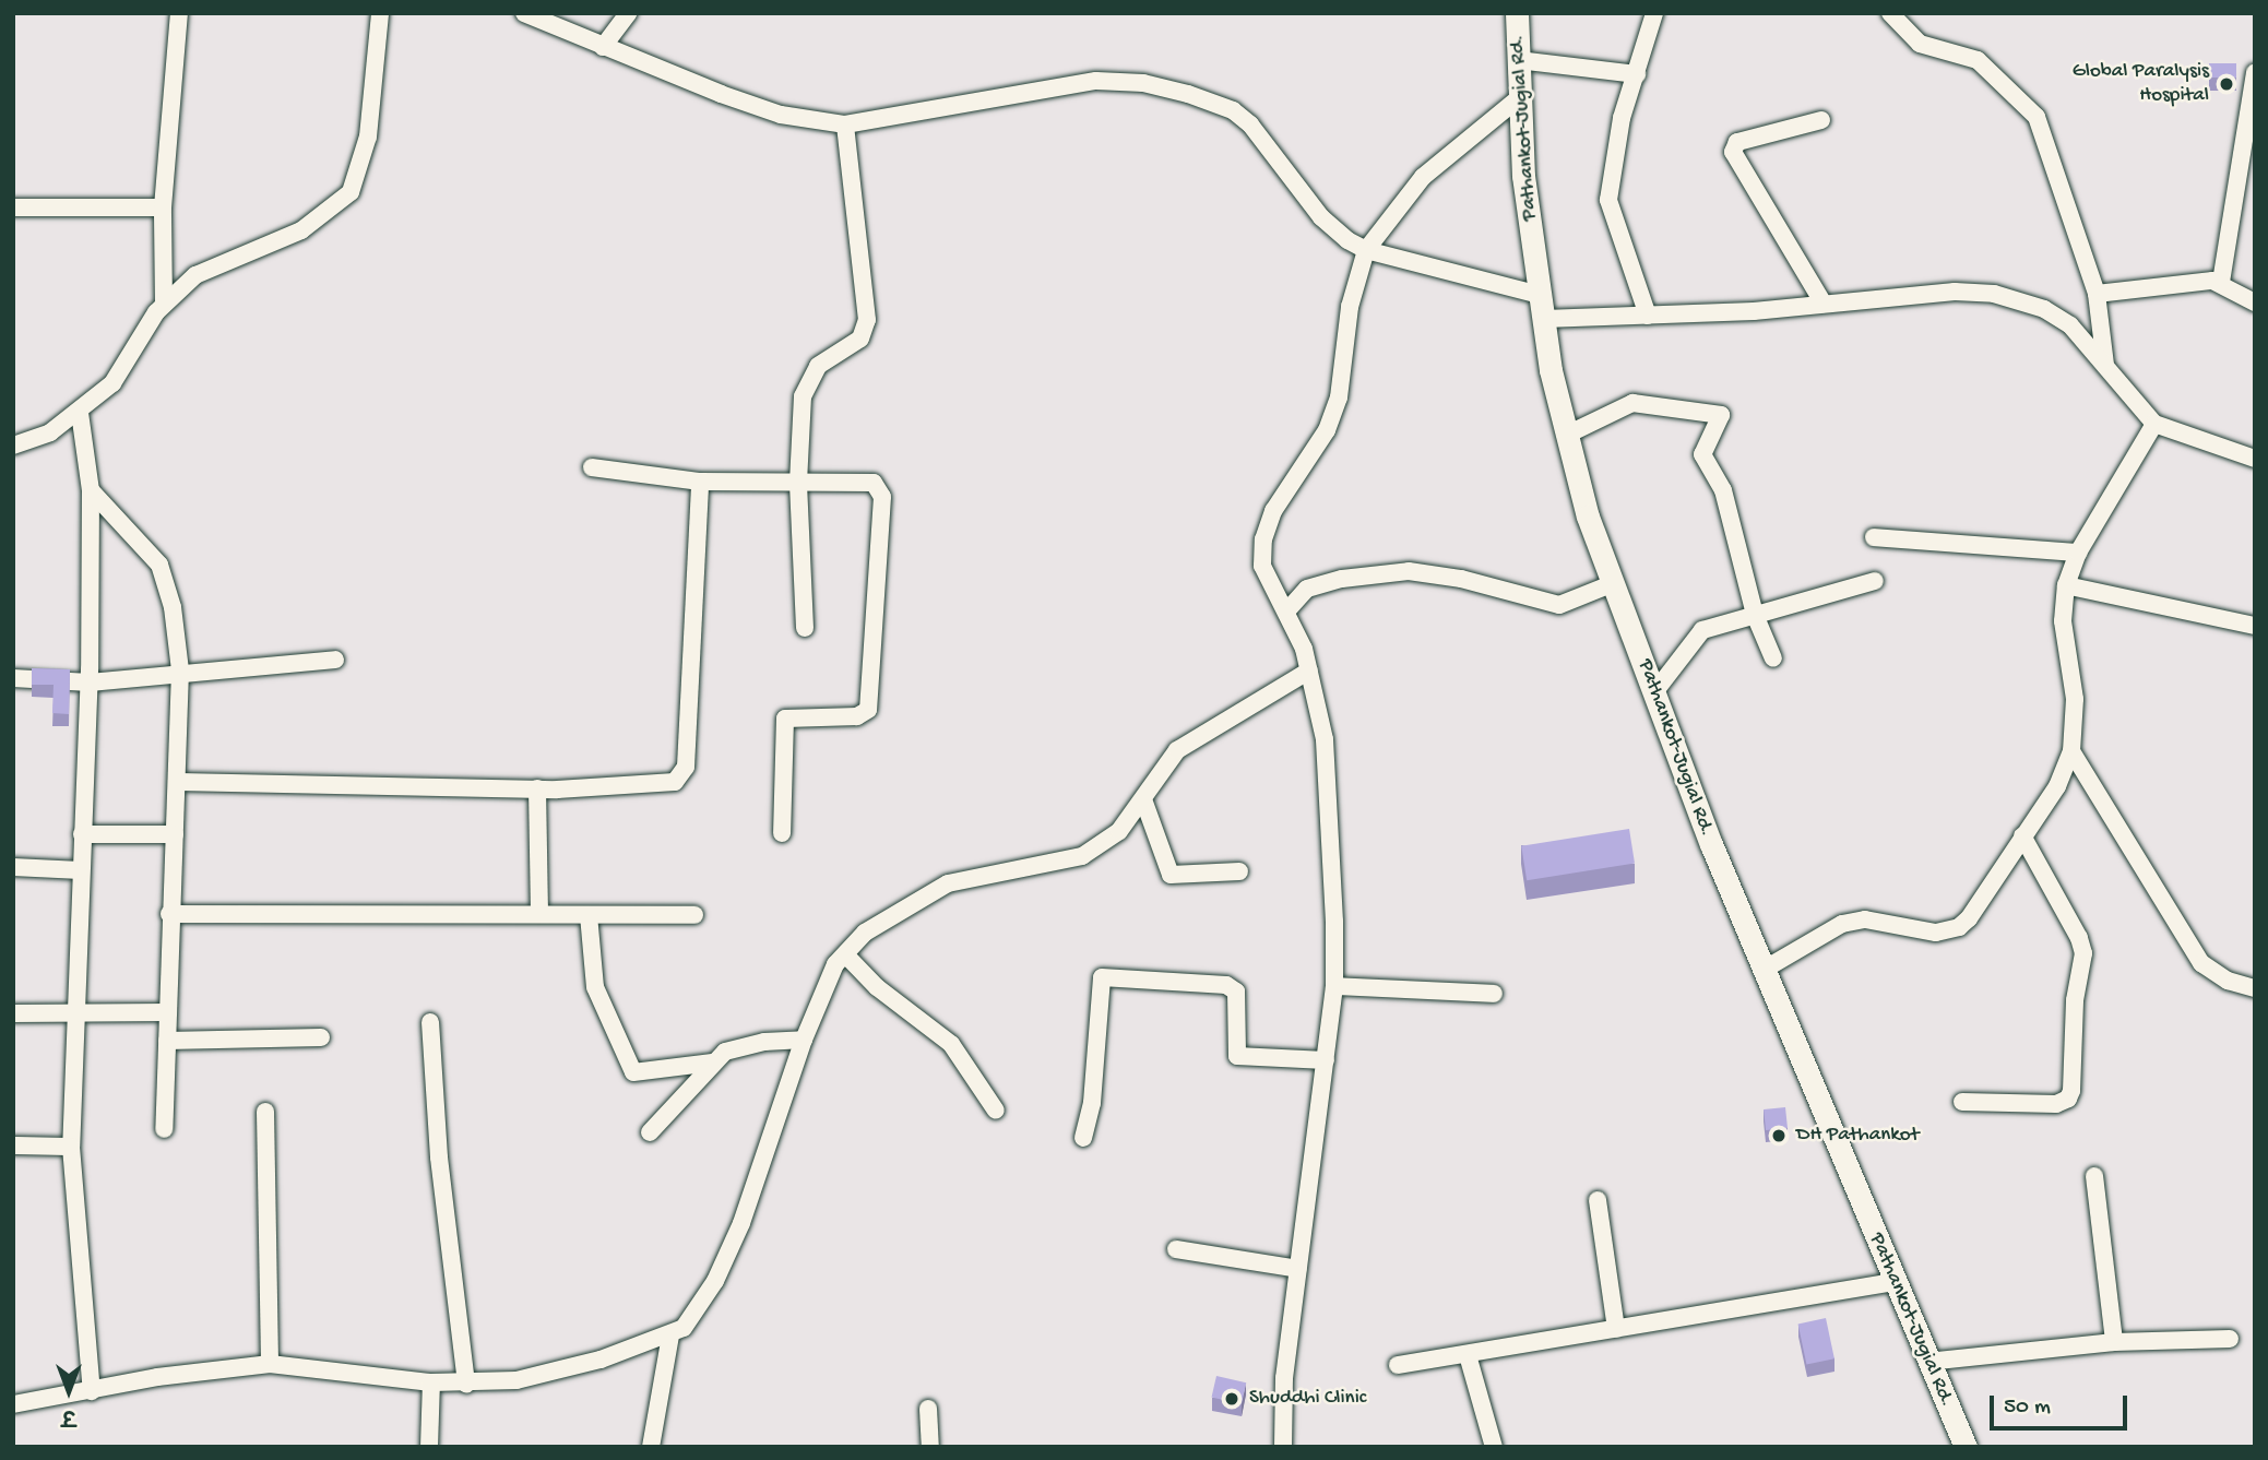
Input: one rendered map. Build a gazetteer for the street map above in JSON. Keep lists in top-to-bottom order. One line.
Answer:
{"streets":{"main road":["Pathankot-Jugial Rd."]},"places":["Global Paralysis Hospital","DH Pathankot","Shuddhi Clinic"],"scale_bar":"50 m","north":"bottom"}
